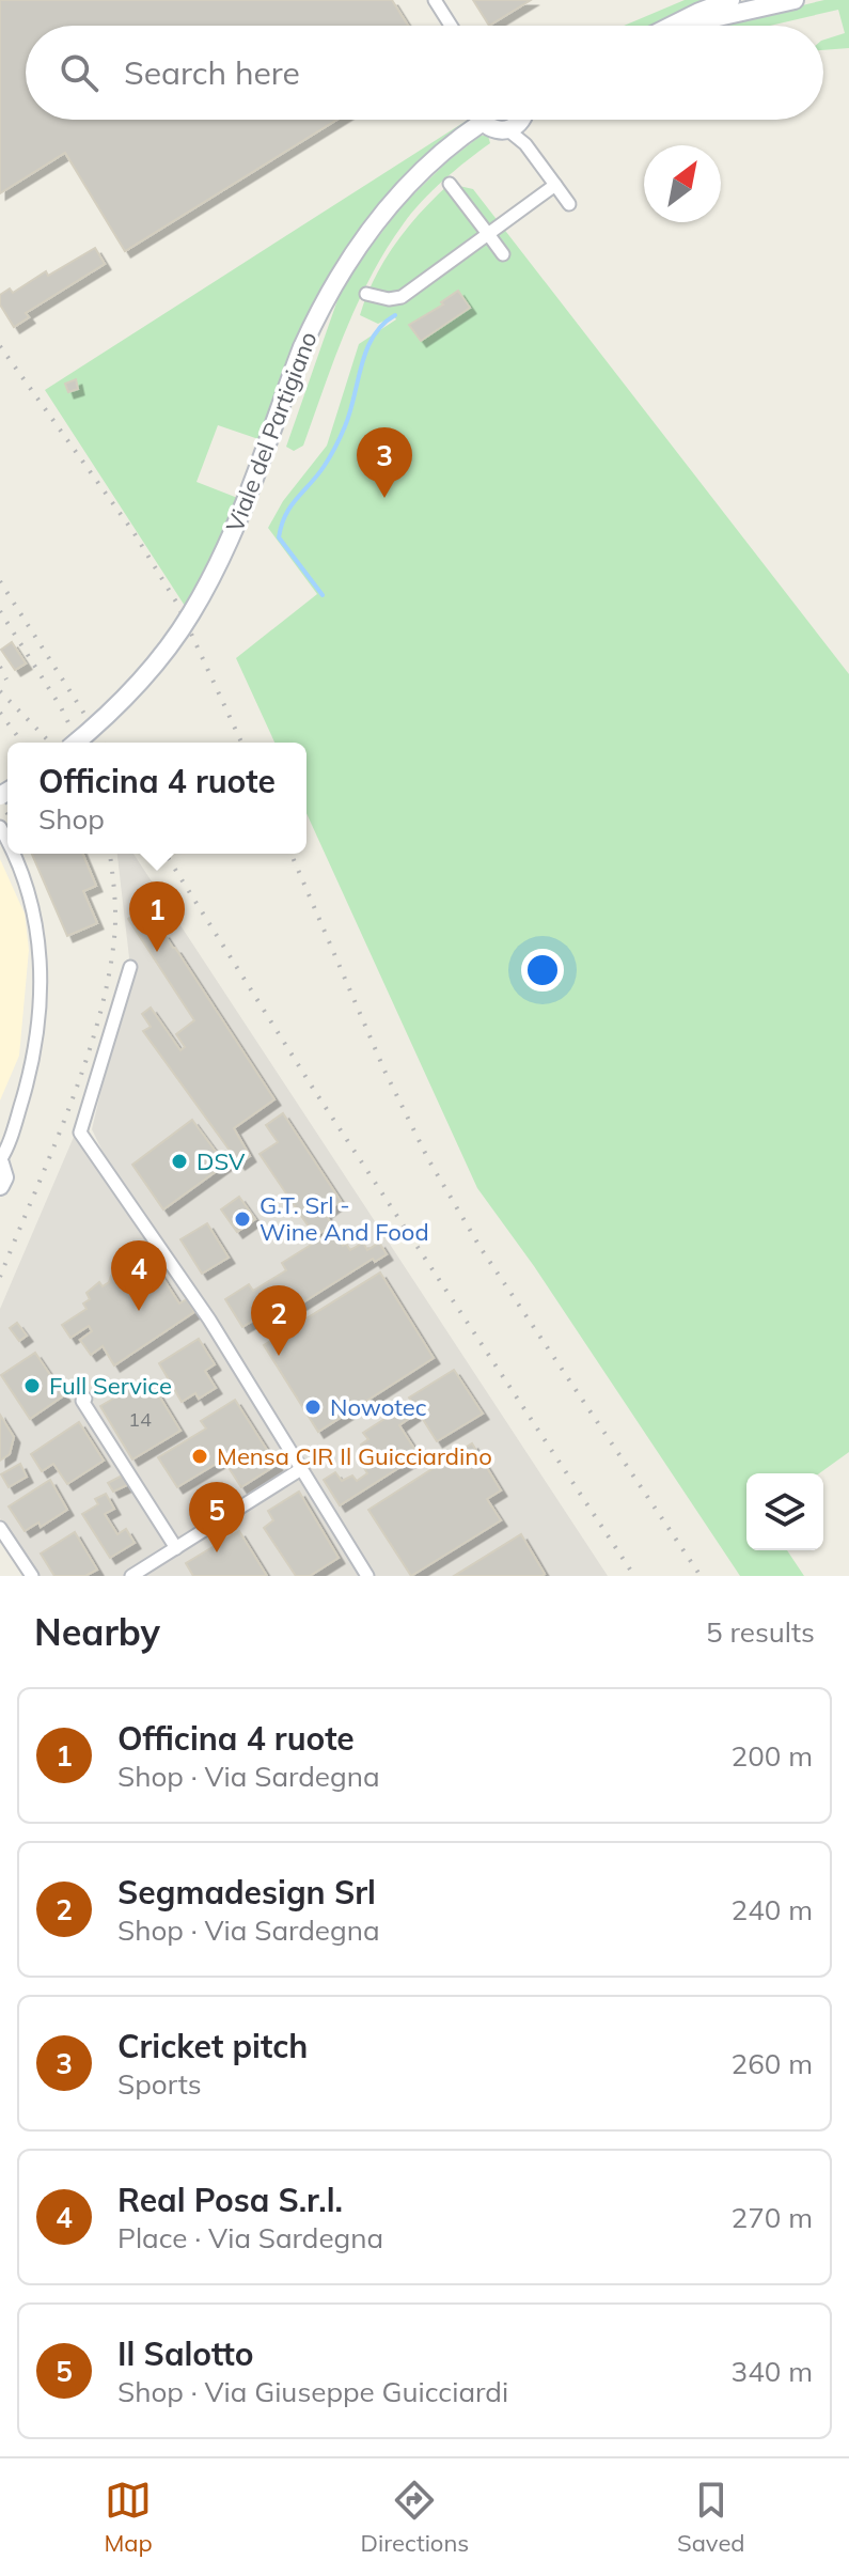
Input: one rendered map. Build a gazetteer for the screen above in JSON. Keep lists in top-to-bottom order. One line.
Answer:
{"streets":{"main road":["Viale del Partigiano"]},"places":["DSV","G.T. Srl - Wine And Food","Full Service","Nowotec","Mensa CIR Il Guicciardino"],"house_numbers":["14"],"north":"top right","page":{"search":"Search here","pins":["3","1","4","2","5"],"popup":["Officina 4 ruote","Shop"],"heading":["Nearby","5 results"],"list":[{"mark":"1","name":"Officina 4 ruote","note":"Shop · Via Sardegna","value":"200 m"},{"mark":"2","name":"Segmadesign Srl","note":"Shop · Via Sardegna","value":"240 m"},{"mark":"3","name":"Cricket pitch","note":"Sports","value":"260 m"},{"mark":"4","name":"Real Posa S.r.l.","note":"Place · Via Sardegna","value":"270 m"},{"mark":"5","name":"Il Salotto","note":"Shop · Via Giuseppe Guicciardi","value":"340 m"}],"nav":["Map","Directions","Saved"]}}
